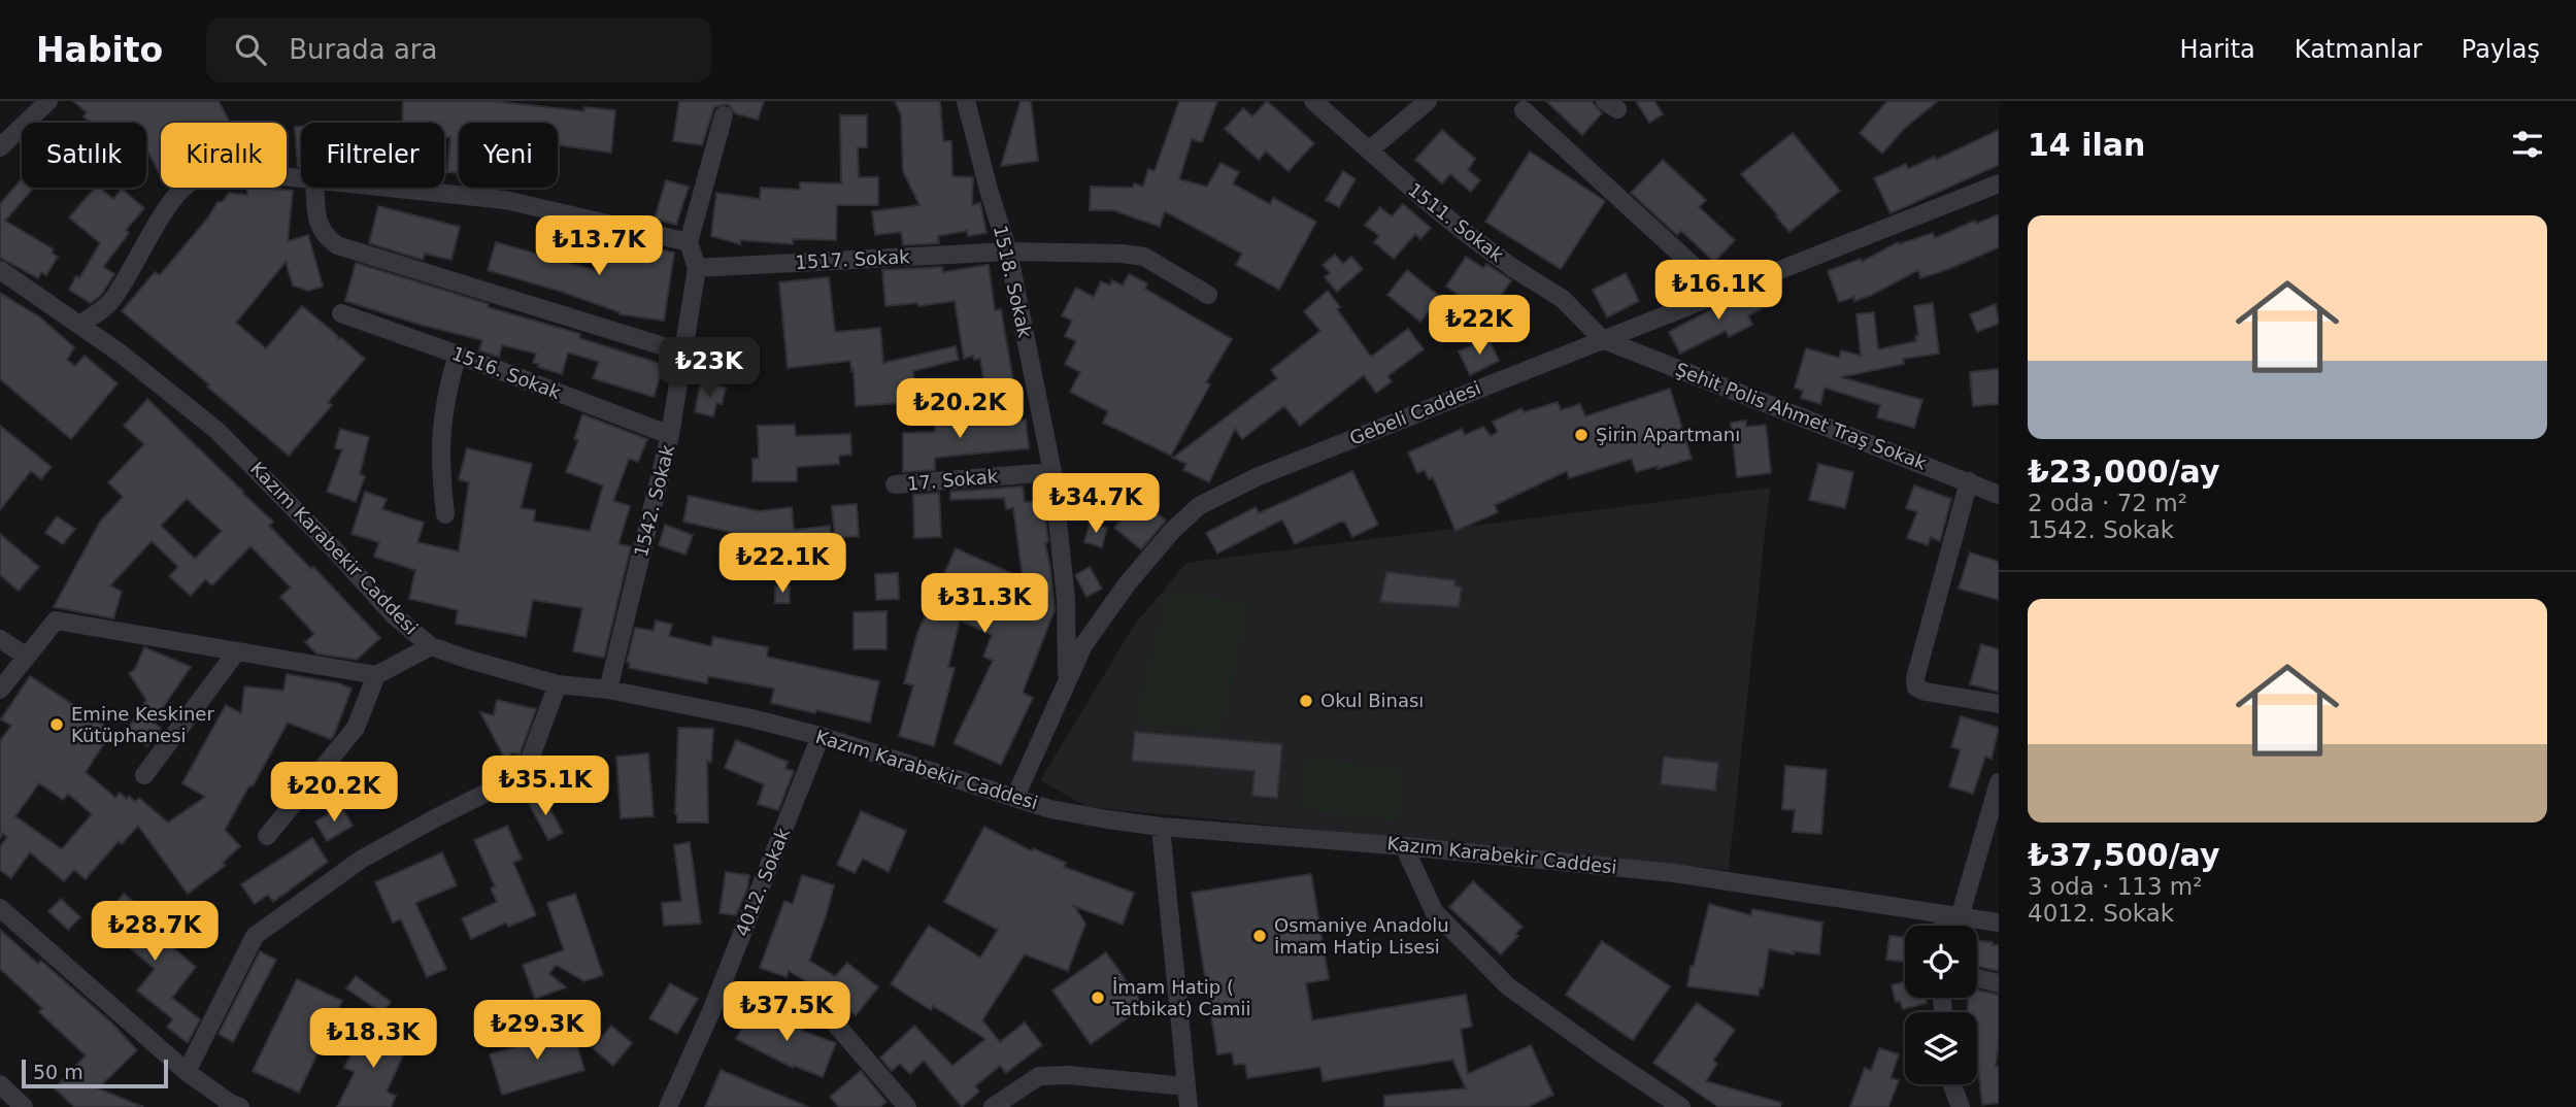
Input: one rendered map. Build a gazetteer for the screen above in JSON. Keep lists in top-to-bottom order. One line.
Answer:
{"streets":{"street":["1511. Sokak","1517. Sokak","1518. Sokak","1516. Sokak","Gebeli Caddesi","Şehit Polis Ahmet Traş Sokak","17. Sokak","1542. Sokak","Kazım Karabekir Caddesi","4012. Sokak"]},"crossings":[["1511. Sokak","Gebeli Caddesi"],["1511. Sokak","Şehit Polis Ahmet Traş Sokak"],["1517. Sokak","1518. Sokak"],["1517. Sokak","1542. Sokak"],["1518. Sokak","Gebeli Caddesi"],["1518. Sokak","17. Sokak"],["1516. Sokak","1542. Sokak"],["Gebeli Caddesi","Şehit Polis Ahmet Traş Sokak"],["Gebeli Caddesi","Kazım Karabekir Caddesi"],["1542. Sokak","Kazım Karabekir Caddesi"],["Kazım Karabekir Caddesi","4012. Sokak"]],"places":["Şirin Apartmanı","Okul Binası","Emine Keskiner Kütüphanesi","Osmaniye Anadolu İmam Hatip Lisesi","İmam Hatip ( Tatbikat) Camii"],"scale_bar":"50 m","page":{"header":"Habito","search":"Burada ara","nav":["Harita","Katmanlar","Paylaş"],"heading":"14 ilan","chip":["Satılık","Kiralık","Filtreler","Yeni"],"list":[{"name":"₺23,000/ay","note":"2 oda · 72 m² · 1542. Sokak"},{"name":"₺37,500/ay","note":"3 oda · 113 m² · 4012. Sokak"}],"price":["₺13.7K","₺16.1K","₺22K","₺23K","₺20.2K","₺34.7K","₺22.1K","₺31.3K","₺35.1K","₺20.2K","₺28.7K","₺37.5K","₺29.3K","₺18.3K"],"scale":"50 m"}}
